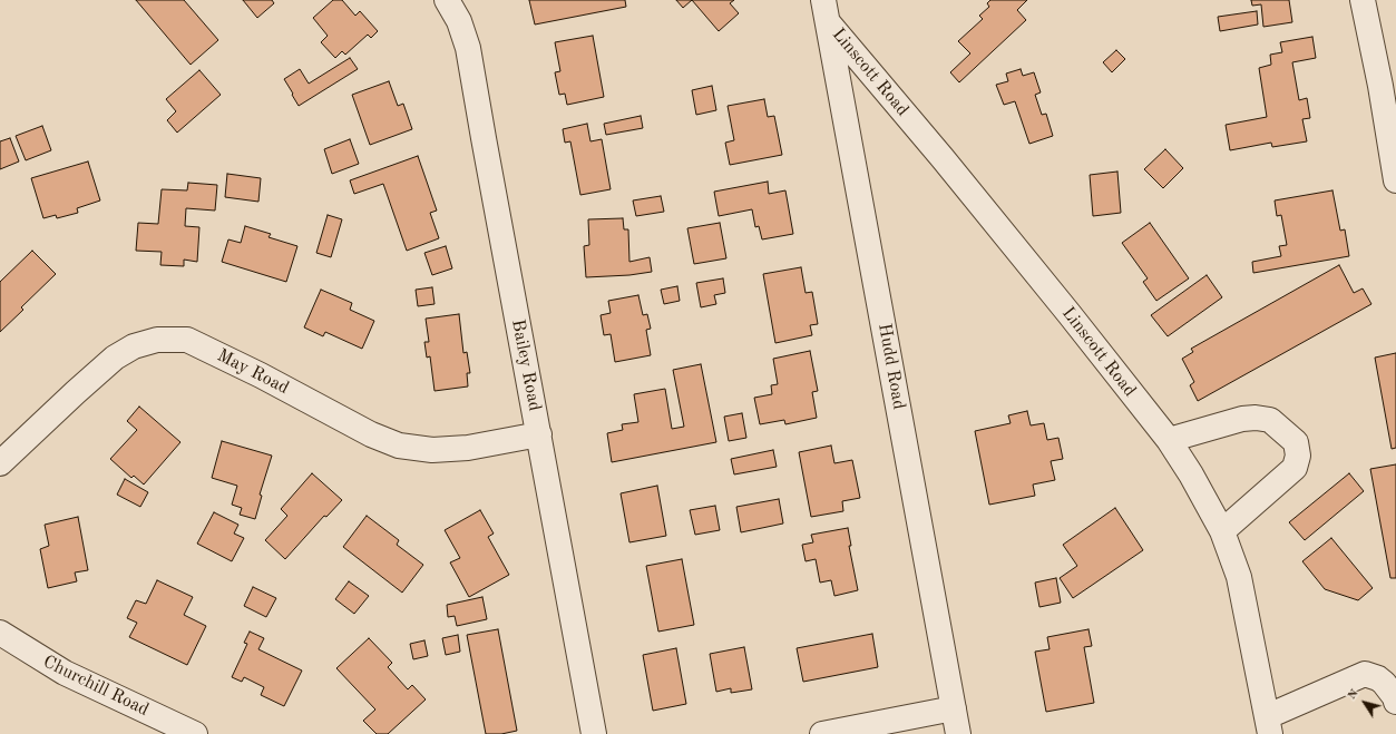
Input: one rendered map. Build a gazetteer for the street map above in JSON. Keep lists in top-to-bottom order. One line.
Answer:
{"streets":{"street":["Linscott Road","Bailey Road","Hudd Road","May Road","Churchill Road"]},"crossings":[["Linscott Road","Hudd Road"],["Bailey Road","May Road"]],"north":"top left"}
